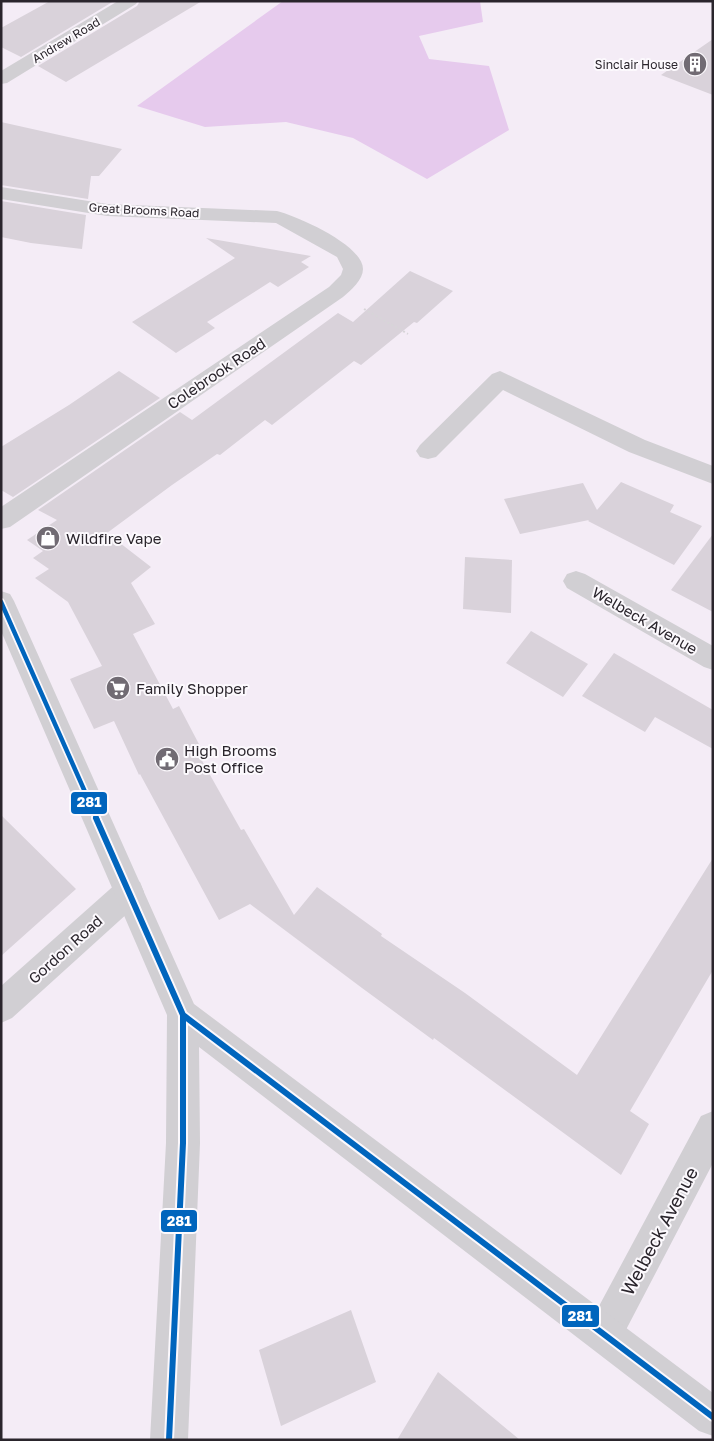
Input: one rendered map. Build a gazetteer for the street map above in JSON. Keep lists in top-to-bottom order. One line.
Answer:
{"streets":{"street":["Andrew Road","Great Brooms Road","Colebrook Road","Welbeck Avenue","Gordon Road"]},"crossings":[["Great Brooms Road","Colebrook Road"]],"places":{"building":["Sinclair House"],"shop":["Wildfire Vape"],"supermarket":["Family Shopper"],"public building":["High Brooms Post Office"]},"lines":["transit line 281"]}
